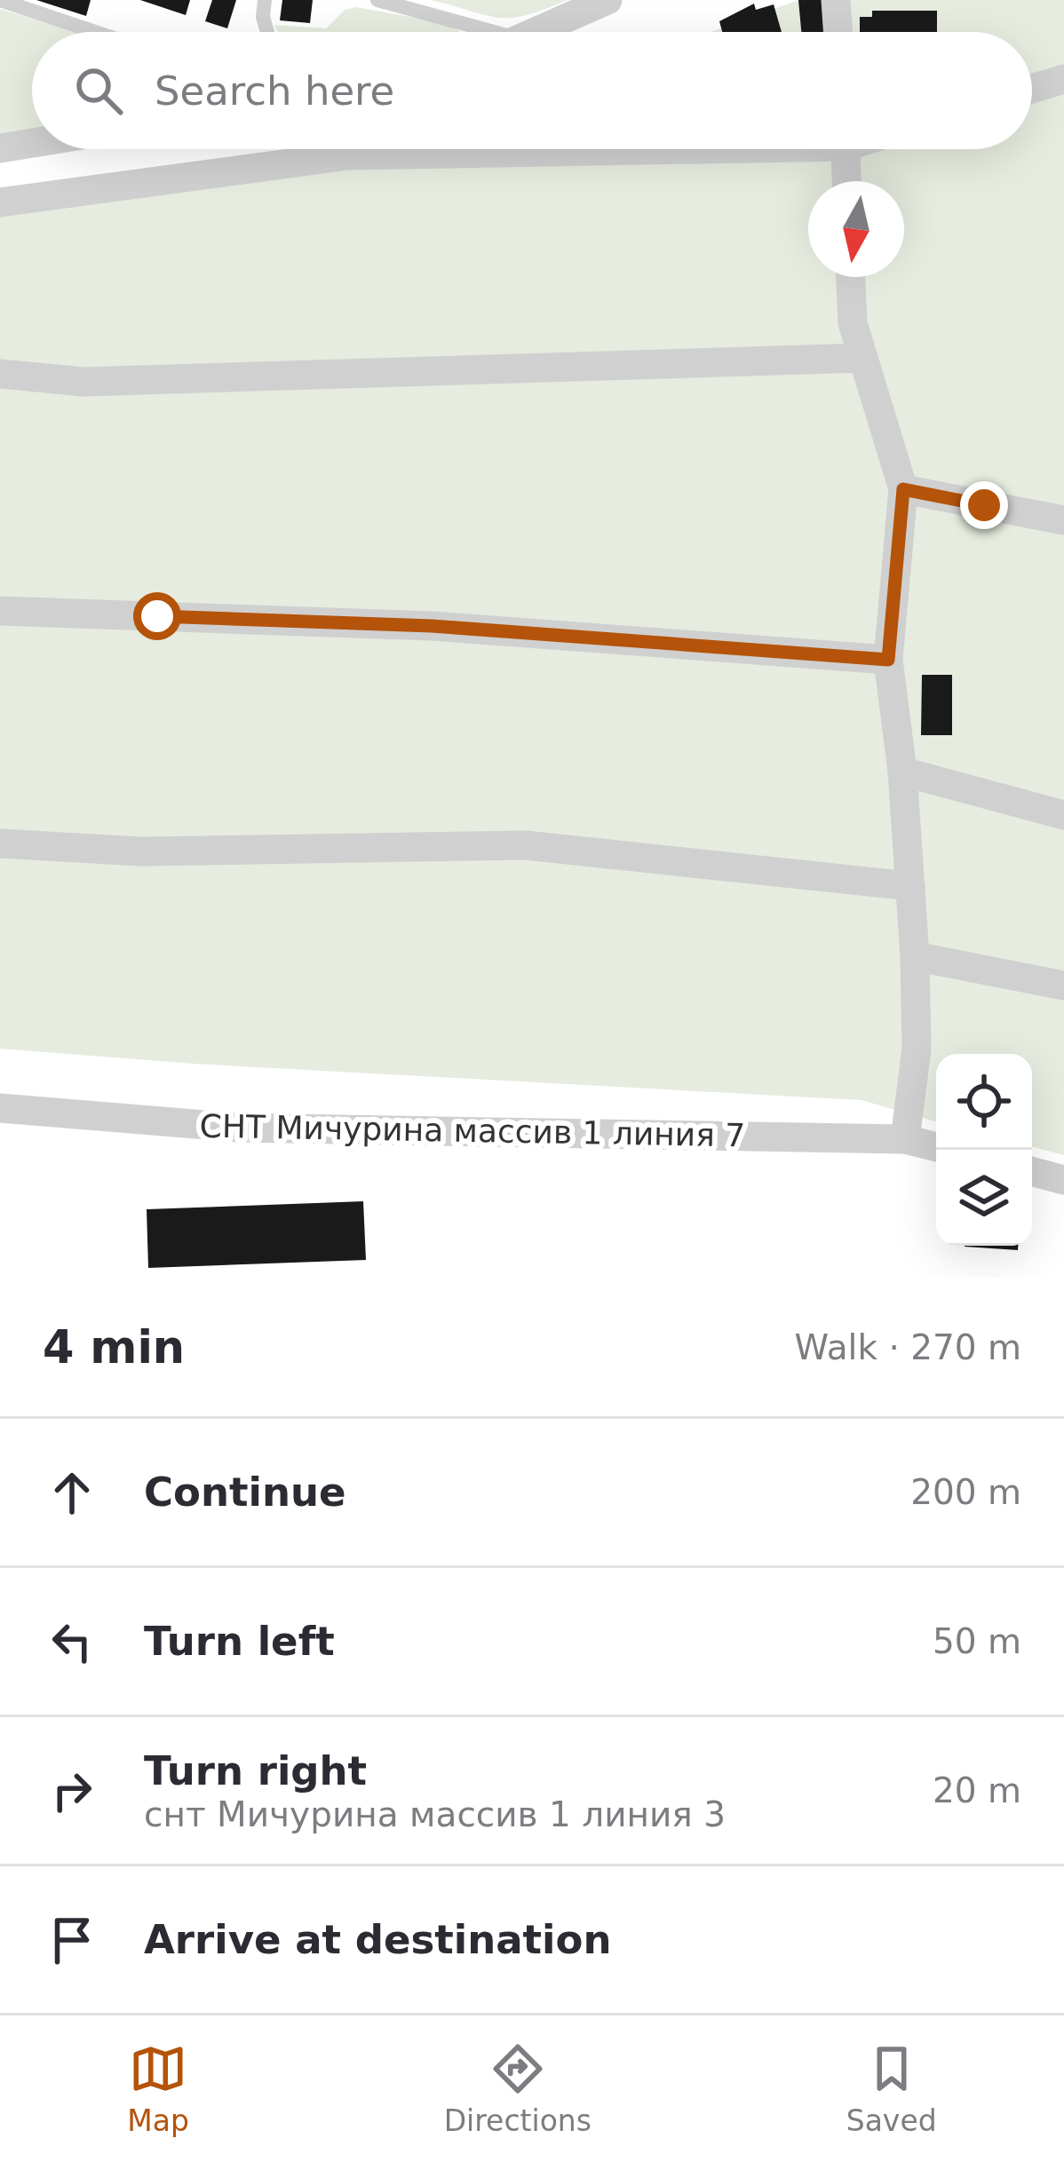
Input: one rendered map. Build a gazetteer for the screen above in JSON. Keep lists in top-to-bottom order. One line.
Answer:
{"streets":{"street":["СНТ Мичурина массив 1 линия 7"]},"north":"bottom","page":{"search":"Search here","heading":["4 min","Walk · 270 m"],"list":[["Continue","200 m"],["Turn left","50 m"],["Turn right","снт Мичурина массив 1 линия 3","20 m"],"Arrive at destination"],"nav":["Map","Directions","Saved"]}}
